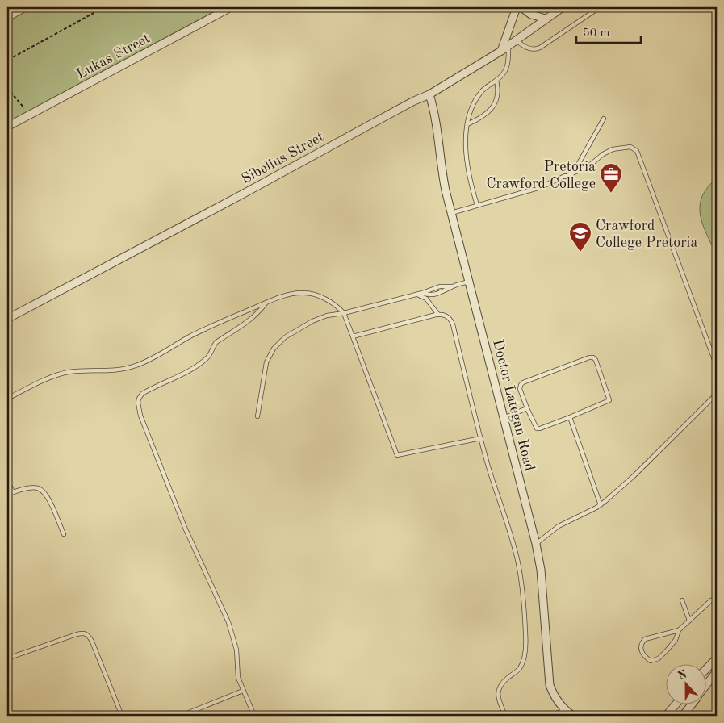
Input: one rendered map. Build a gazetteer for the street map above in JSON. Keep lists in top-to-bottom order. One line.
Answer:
{"streets":{"street":["Lukas Street","Sibelius Street","Doctor Lategan Road"]},"crossings":[["Sibelius Street","Doctor Lategan Road"]],"places":{"office":["Pretoria Crawford College"],"school or university":["Crawford College Pretoria"]},"scale_bar":"50 m","north":"top"}
